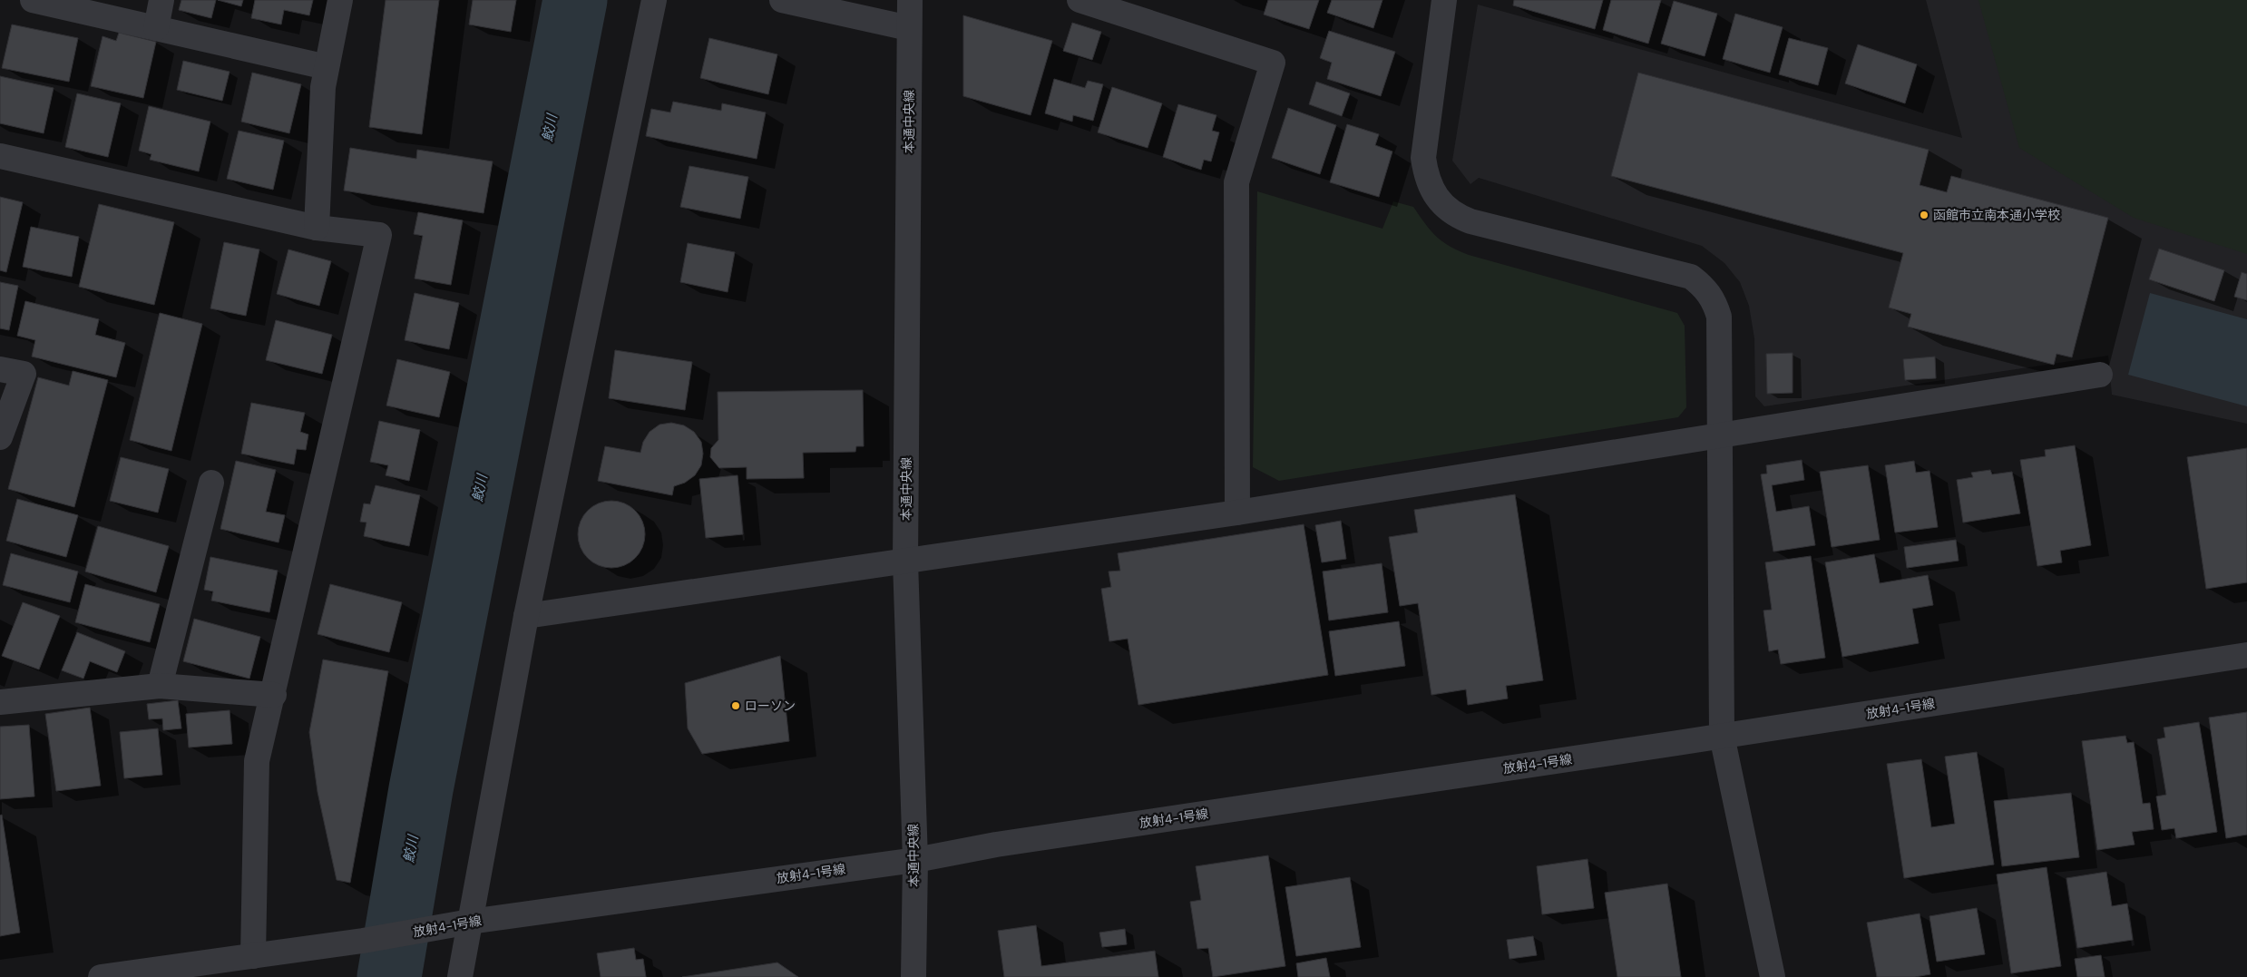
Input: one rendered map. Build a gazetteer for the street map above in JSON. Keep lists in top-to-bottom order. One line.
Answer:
{"streets":{"street":["本通中央線","放射4-1号線"]},"crossings":[["本通中央線","放射4-1号線"]],"water":["鮫川"],"places":["函館市立南本通小学校","ローソン"]}
